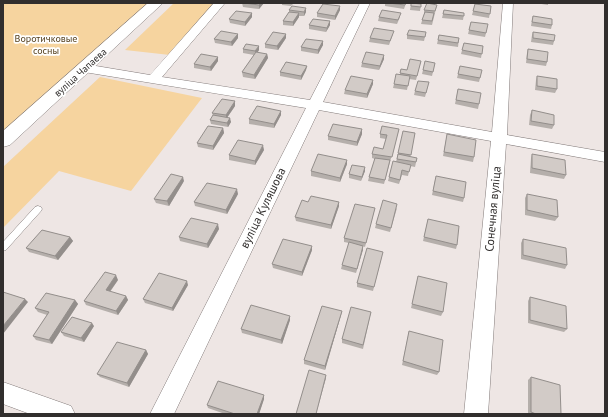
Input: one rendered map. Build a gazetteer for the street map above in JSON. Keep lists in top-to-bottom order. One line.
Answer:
{"streets":{"main road":["вуліца Чапаева"],"street":["вуліца Куляшова","Сонечная вуліца"]},"parks":["Воротичковые сосны"]}
